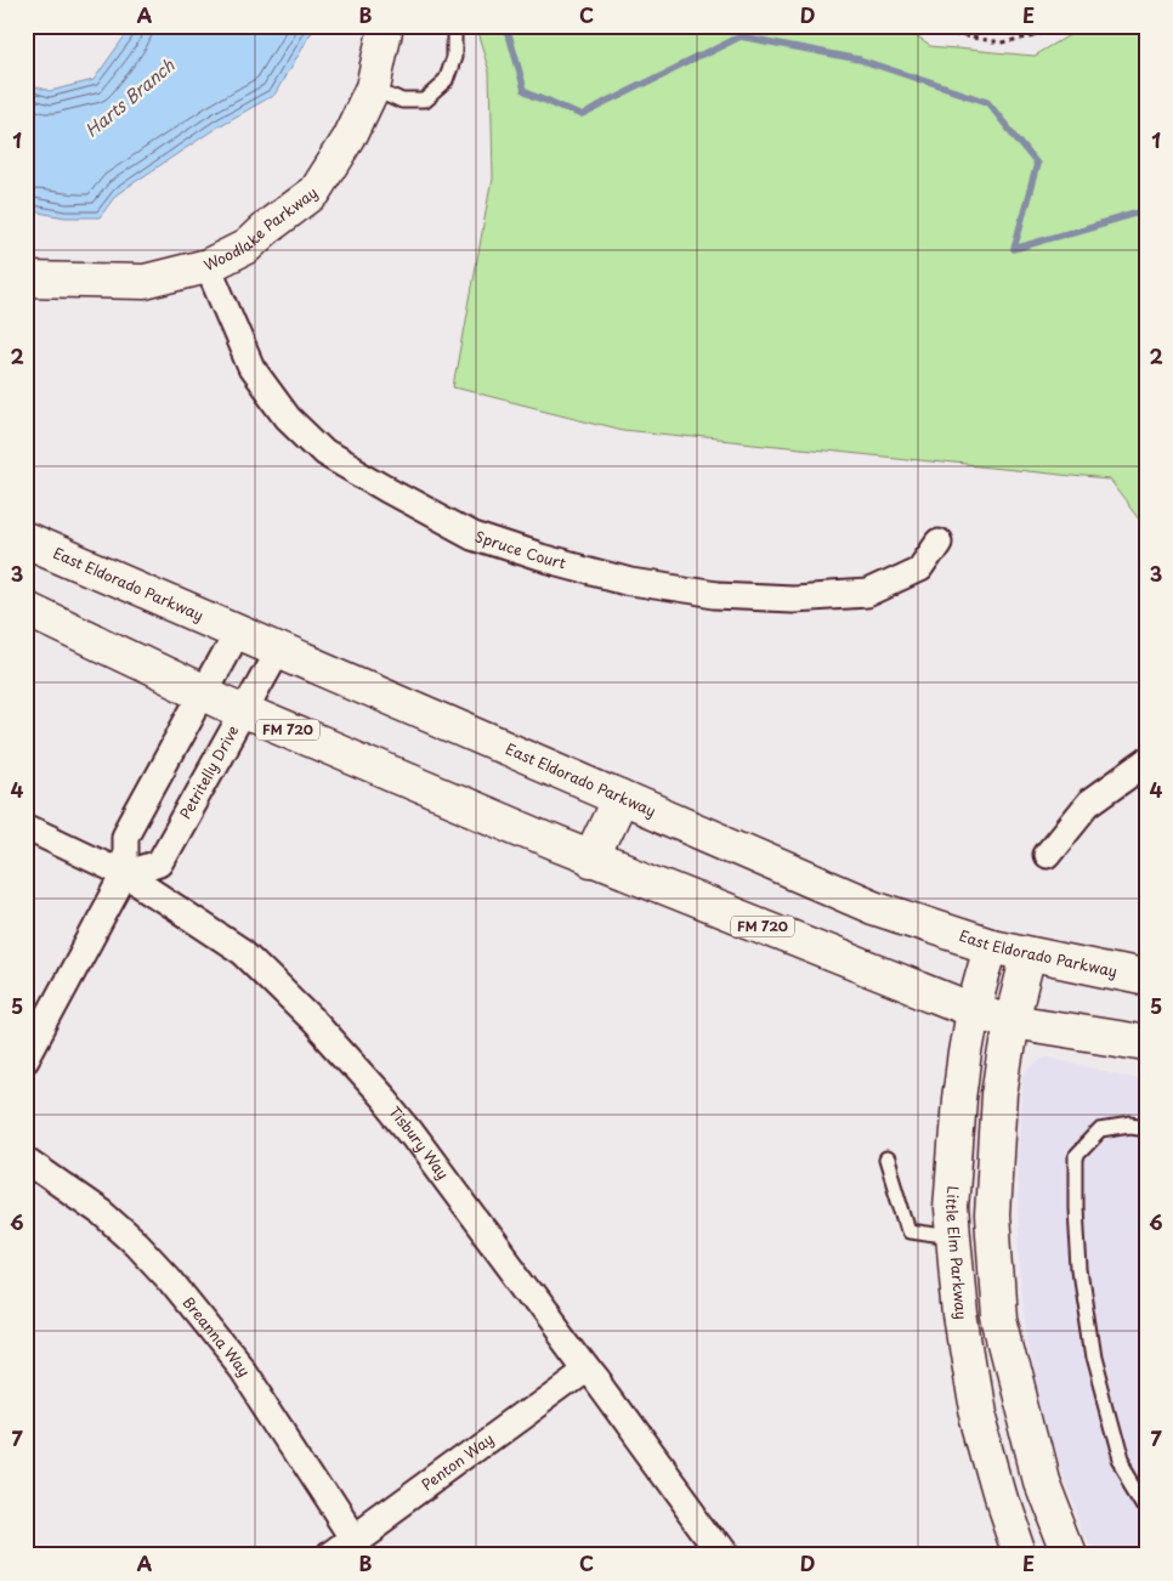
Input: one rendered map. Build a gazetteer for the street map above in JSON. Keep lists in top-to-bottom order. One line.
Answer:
{"streets":{"main road":["Woodlake Parkway","East Eldorado Parkway","FM 720","Little Elm Parkway"],"street":["Spruce Court","Petritelly Drive","Tisbury Way","Breanna Way","Penton Way"]},"crossings":[["Woodlake Parkway","Spruce Court"],["East Eldorado Parkway","Petritelly Drive"],["East Eldorado Parkway","Little Elm Parkway"],["FM 720","Petritelly Drive"],["FM 720","Little Elm Parkway"],["Petritelly Drive","Tisbury Way"],["Tisbury Way","Penton Way"],["Breanna Way","Penton Way"]],"water":["Harts Branch"],"grid":{"columns":["A","B","C","D","E"],"rows":["1","2","3","4","5","6","7"]}}
